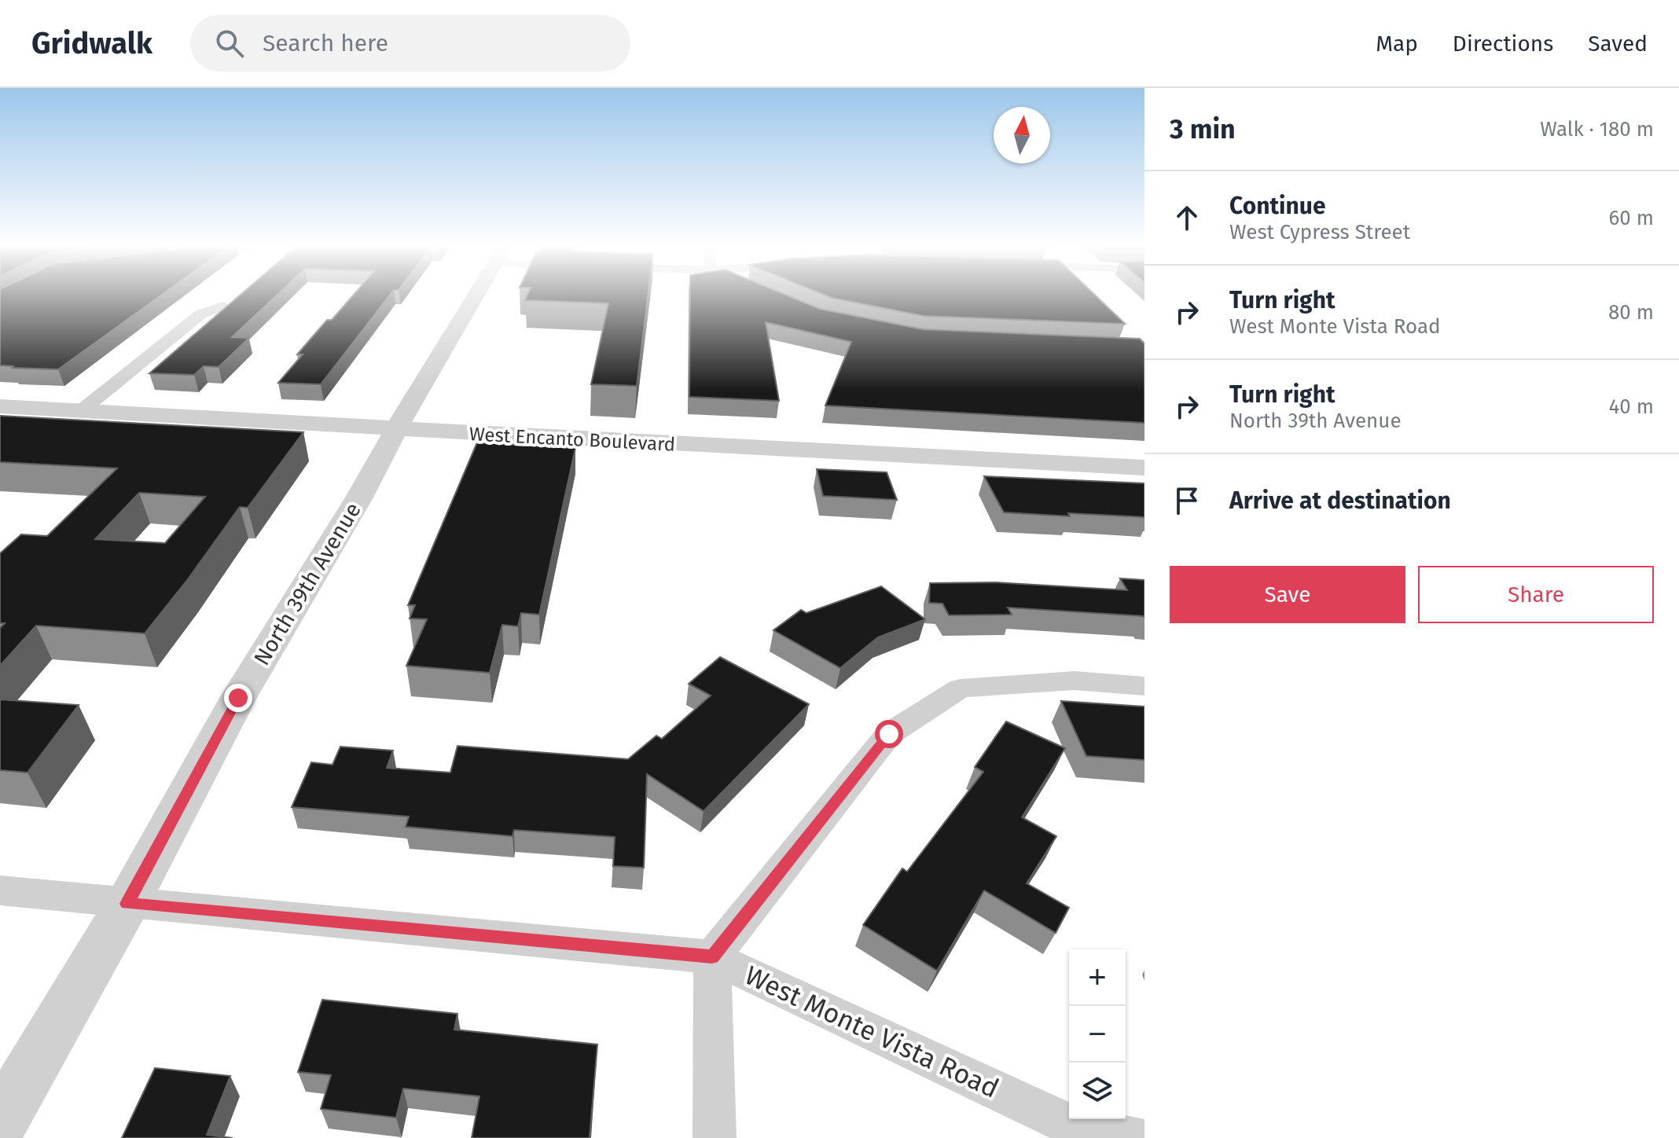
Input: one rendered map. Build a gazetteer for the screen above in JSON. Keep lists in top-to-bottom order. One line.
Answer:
{"streets":{"street":["West Encanto Boulevard","North 39th Avenue","West Monte Vista Road"]},"crossings":[["West Encanto Boulevard","North 39th Avenue"],["North 39th Avenue","West Monte Vista Road"]],"north":"top","page":{"header":"Gridwalk","search":"Search here","nav":["Map","Directions","Saved"],"heading":["3 min","Walk · 180 m"],"list":[["Continue","West Cypress Street","60 m"],["Turn right","West Monte Vista Road","80 m"],["Turn right","North 39th Avenue","40 m"],"Arrive at destination"],"buttons":["Save","Share"],"map_buttons":["+","−"]}}
